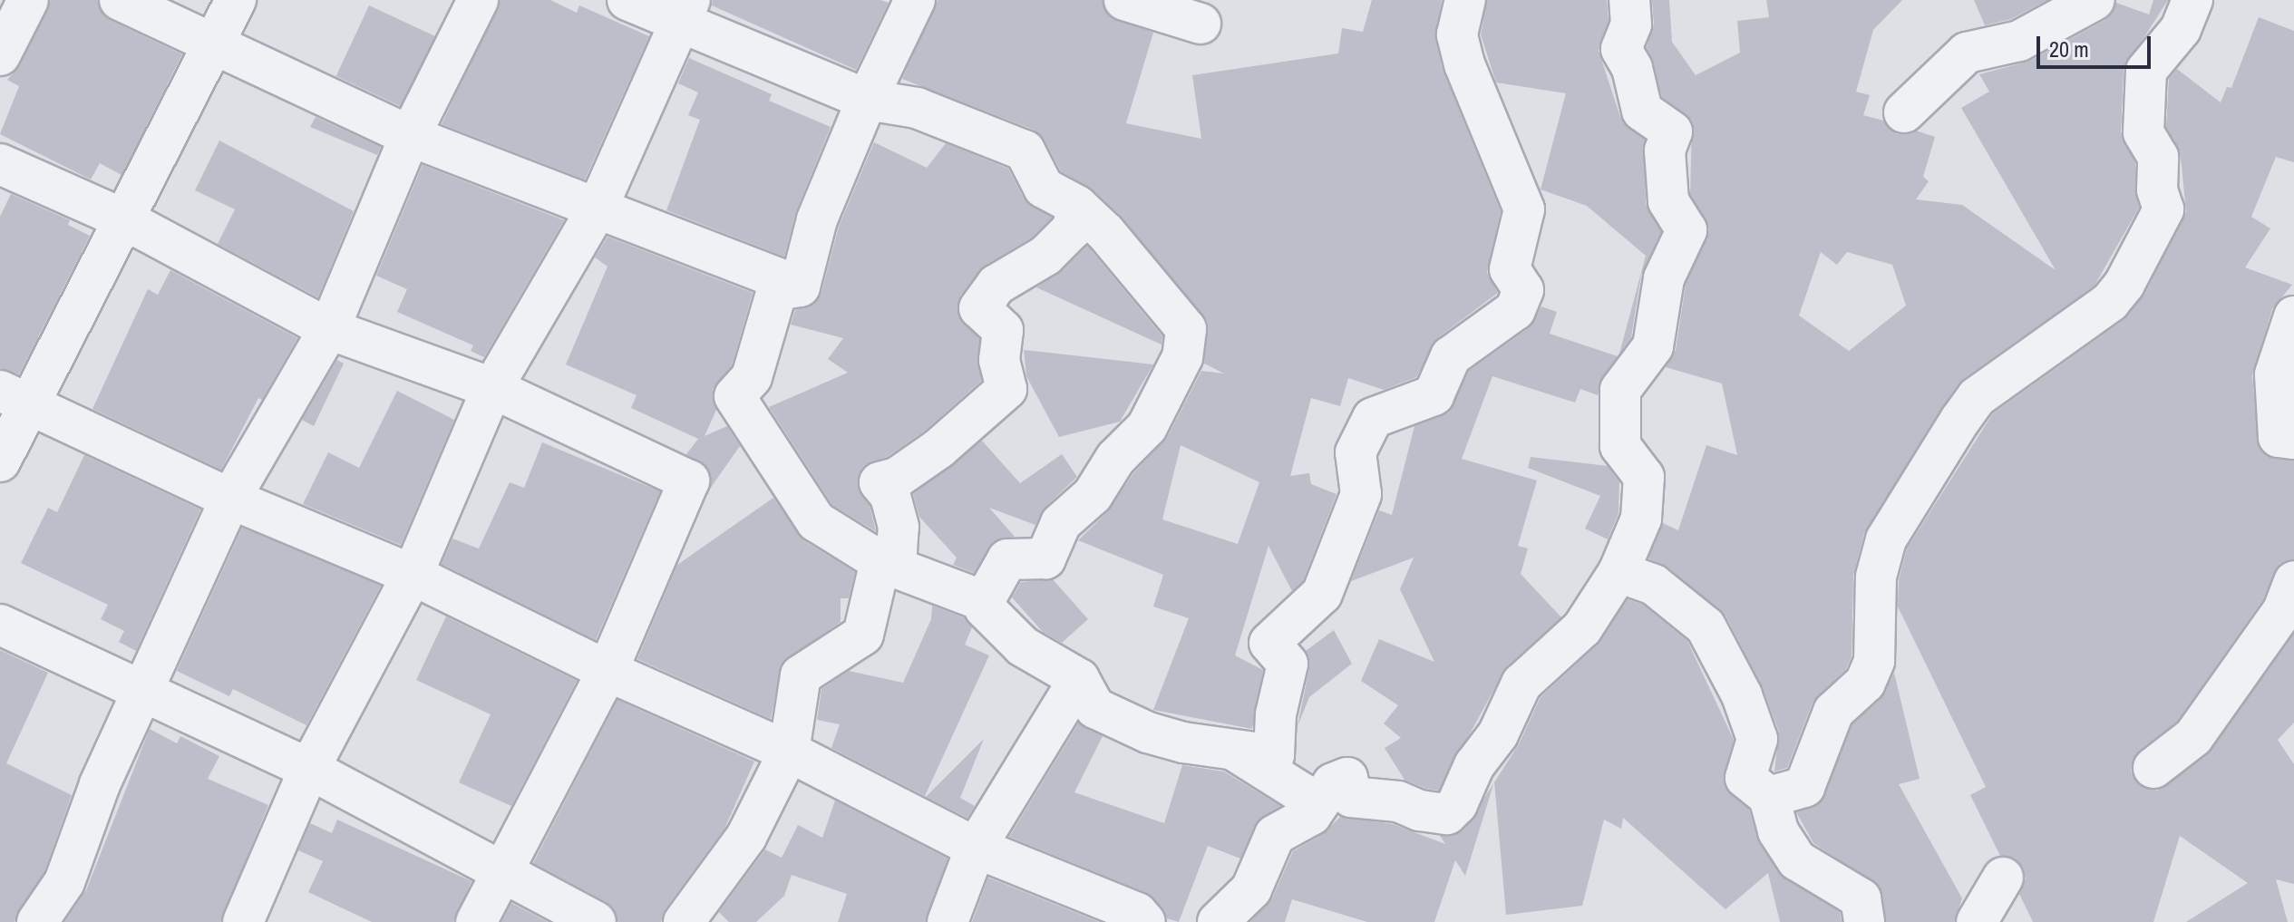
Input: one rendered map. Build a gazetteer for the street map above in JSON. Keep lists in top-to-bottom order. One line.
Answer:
{"scale_bar":"20 m"}
